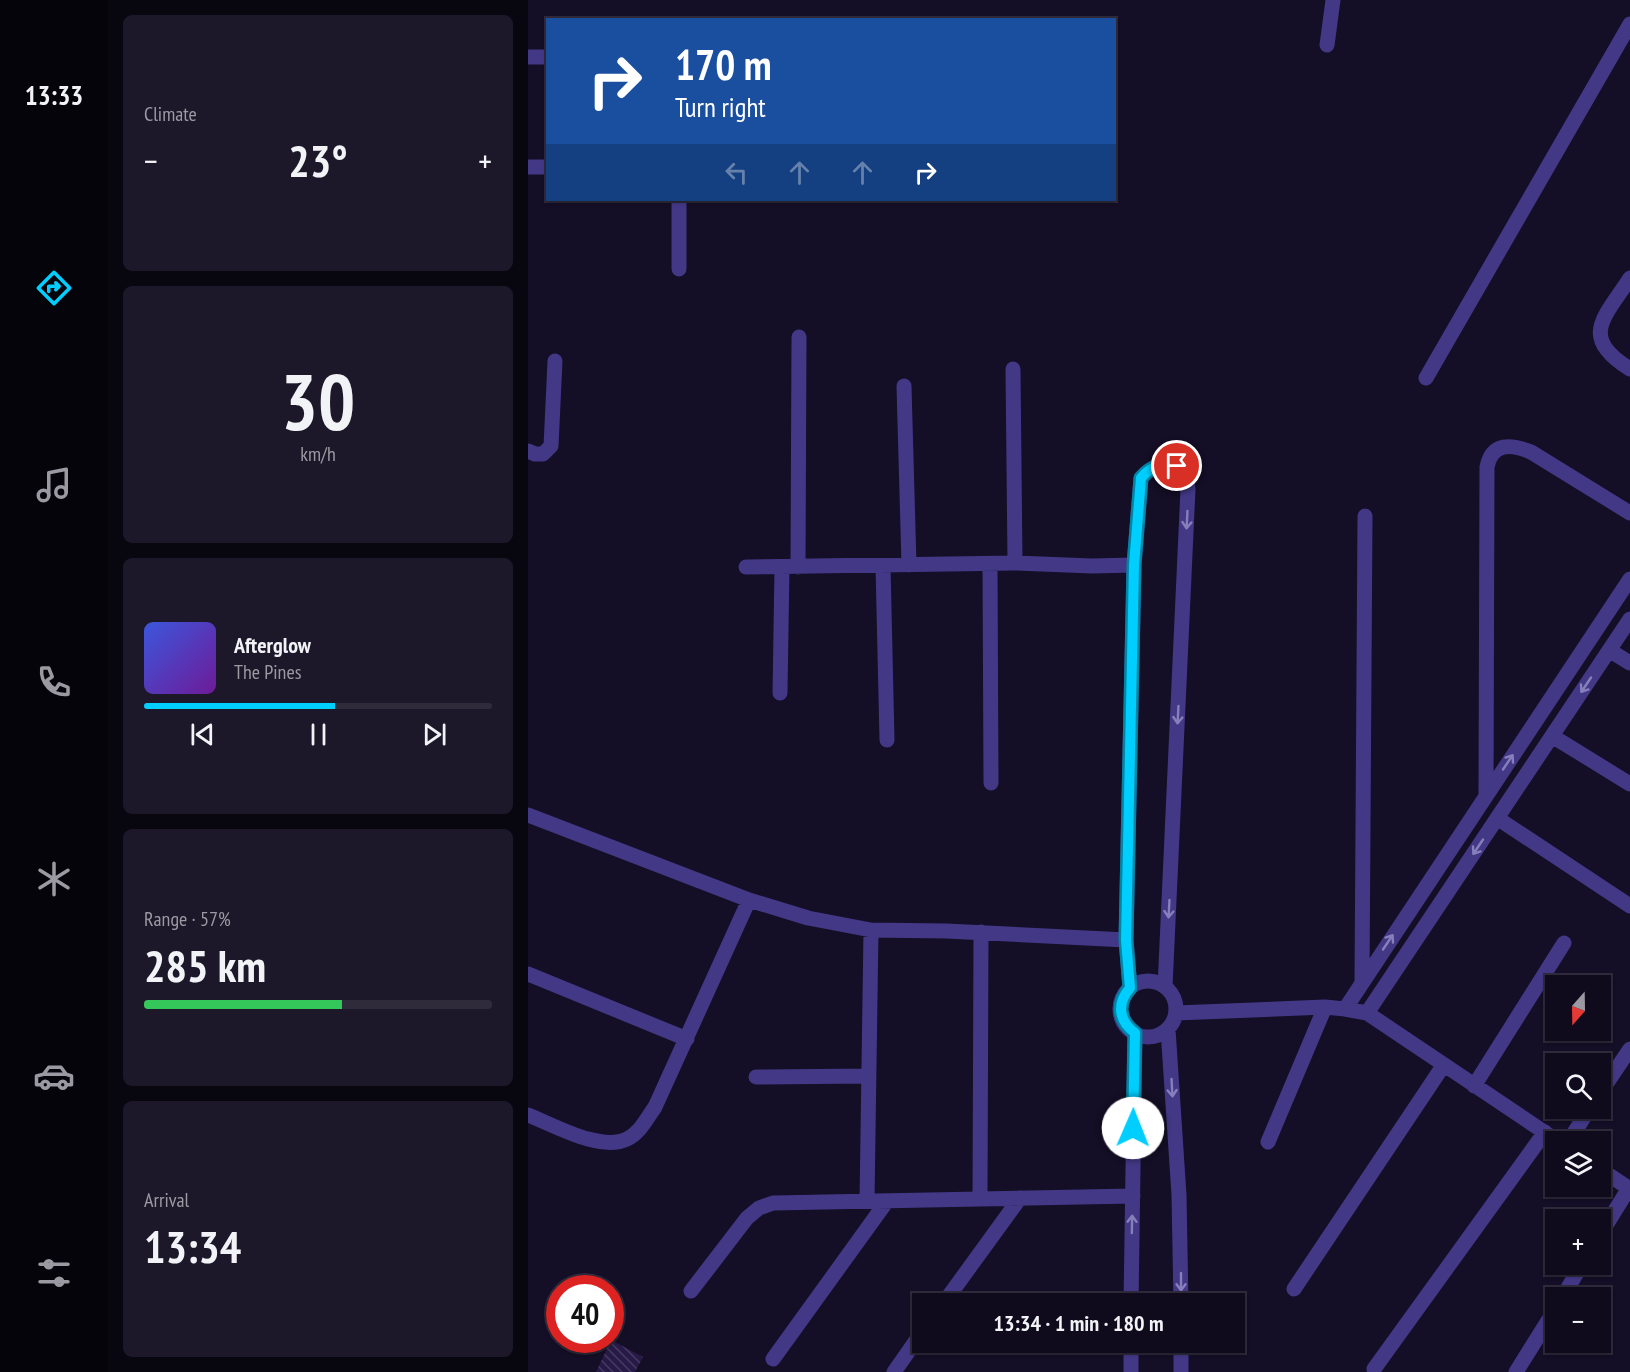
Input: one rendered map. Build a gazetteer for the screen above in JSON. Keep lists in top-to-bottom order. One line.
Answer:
{"north":"bottom","page":{"tabs":"13:33","tile":["Climate",["30","km/h"],["Range · 57%","285 km"],["Arrival","13:34"]],"turn":["170 m","Turn right"],"heat":["−","23°","+"],"song":["Afterglow","The Pines"],"map_buttons":["+","−"],"limit":"40","trip":"13:34 · 1 min · 180 m"}}
